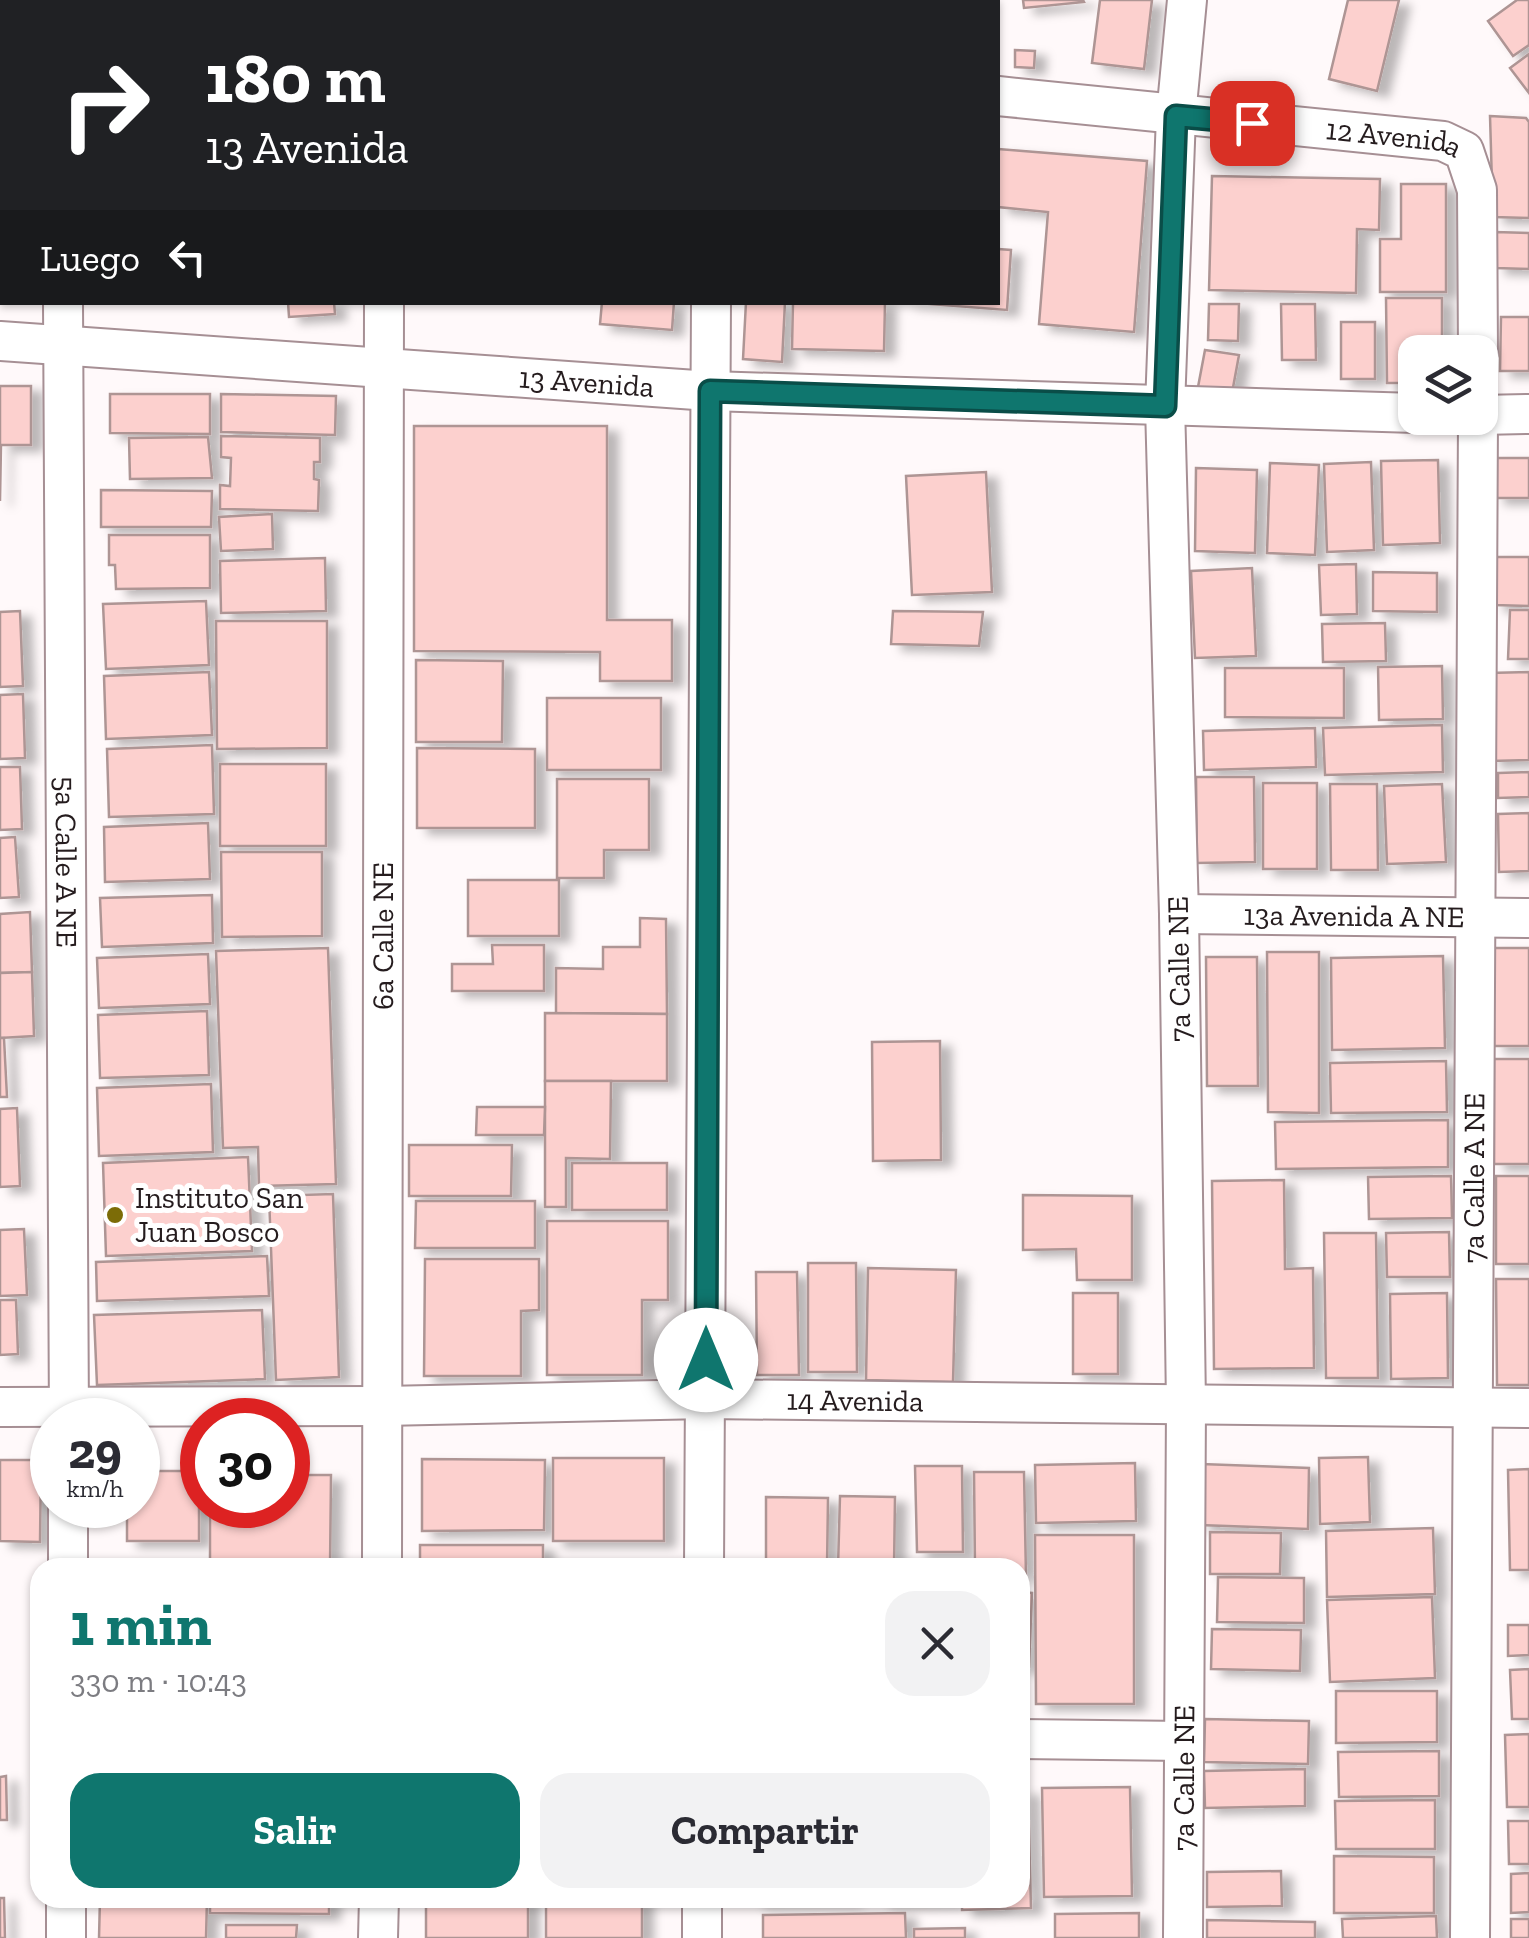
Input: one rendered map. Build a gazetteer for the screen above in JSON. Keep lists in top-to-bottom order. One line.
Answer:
{"streets":{"street":["12 Avenida","13 Avenida","5a Calle A NE","13a Avenida A NE","6a Calle NE","7a Calle NE","7a Calle A NE","14 Avenida"]},"crossings":[["12 Avenida","7a Calle NE"],["13 Avenida","5a Calle A NE"],["13 Avenida","6a Calle NE"],["13 Avenida","7a Calle NE"],["13a Avenida A NE","7a Calle NE"],["13a Avenida A NE","7a Calle A NE"],["6a Calle NE","14 Avenida"],["7a Calle NE","14 Avenida"],["7a Calle A NE","14 Avenida"]],"places":["Instituto San Juan Bosco"],"page":{"turn":["180 m","13 Avenida"],"then":"Luego","speed":"29 km/h","limit":"30","heading":["1 min","330 m · 10:43"],"buttons":["Salir","Compartir"]}}
